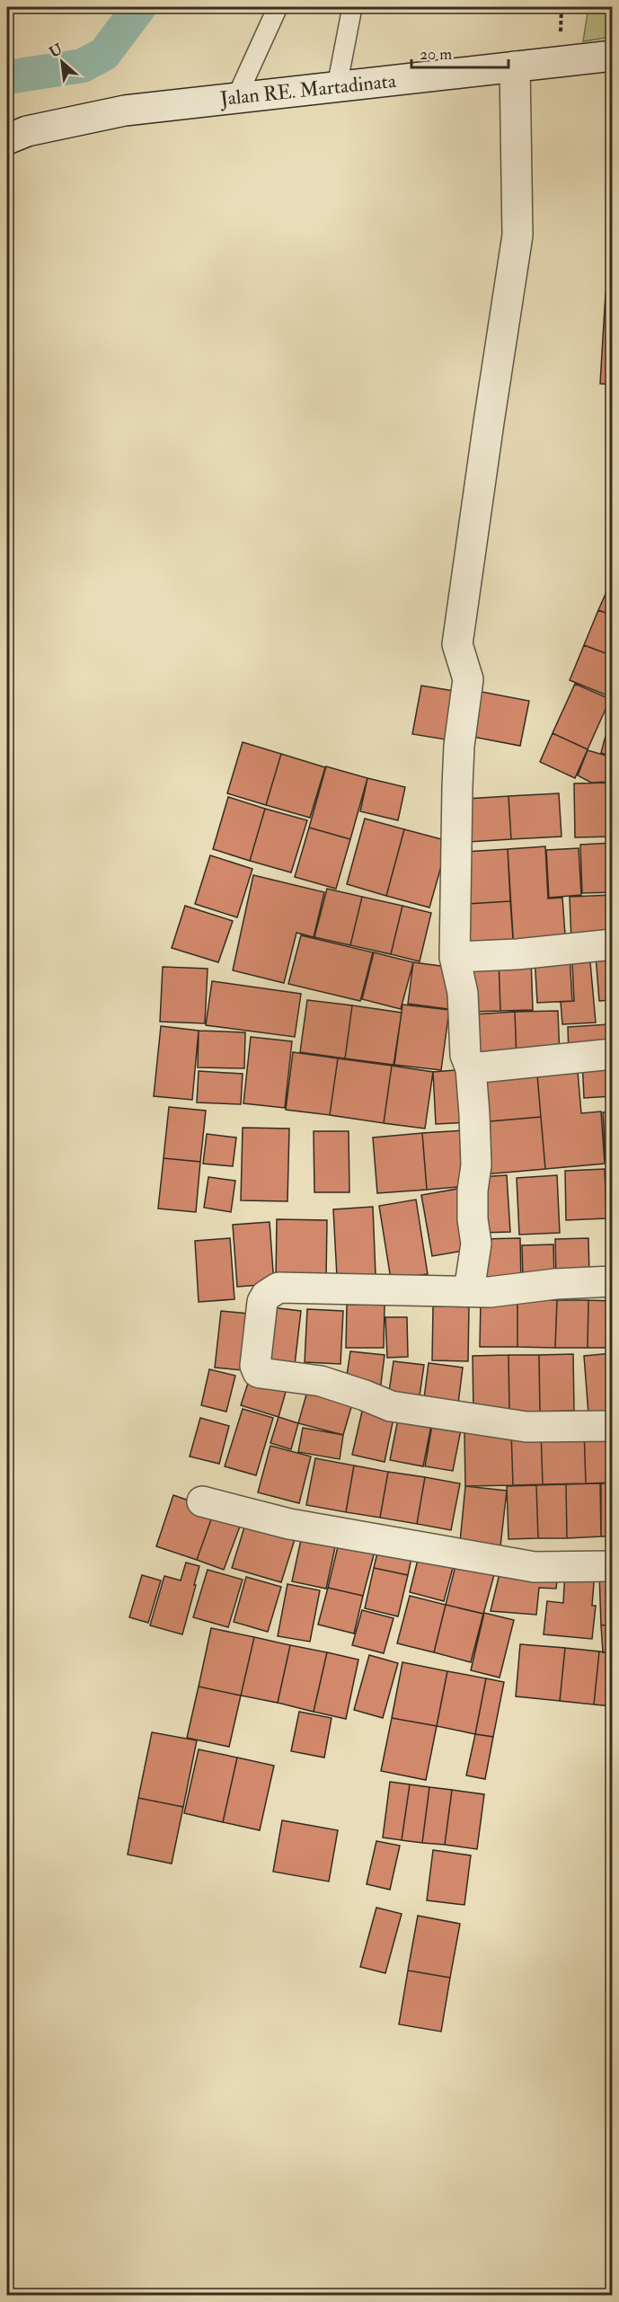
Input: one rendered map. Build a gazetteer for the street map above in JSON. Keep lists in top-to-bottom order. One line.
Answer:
{"streets":{"street":["Jalan RE. Martadinata"]},"scale_bar":"20 m","north":"top left"}
